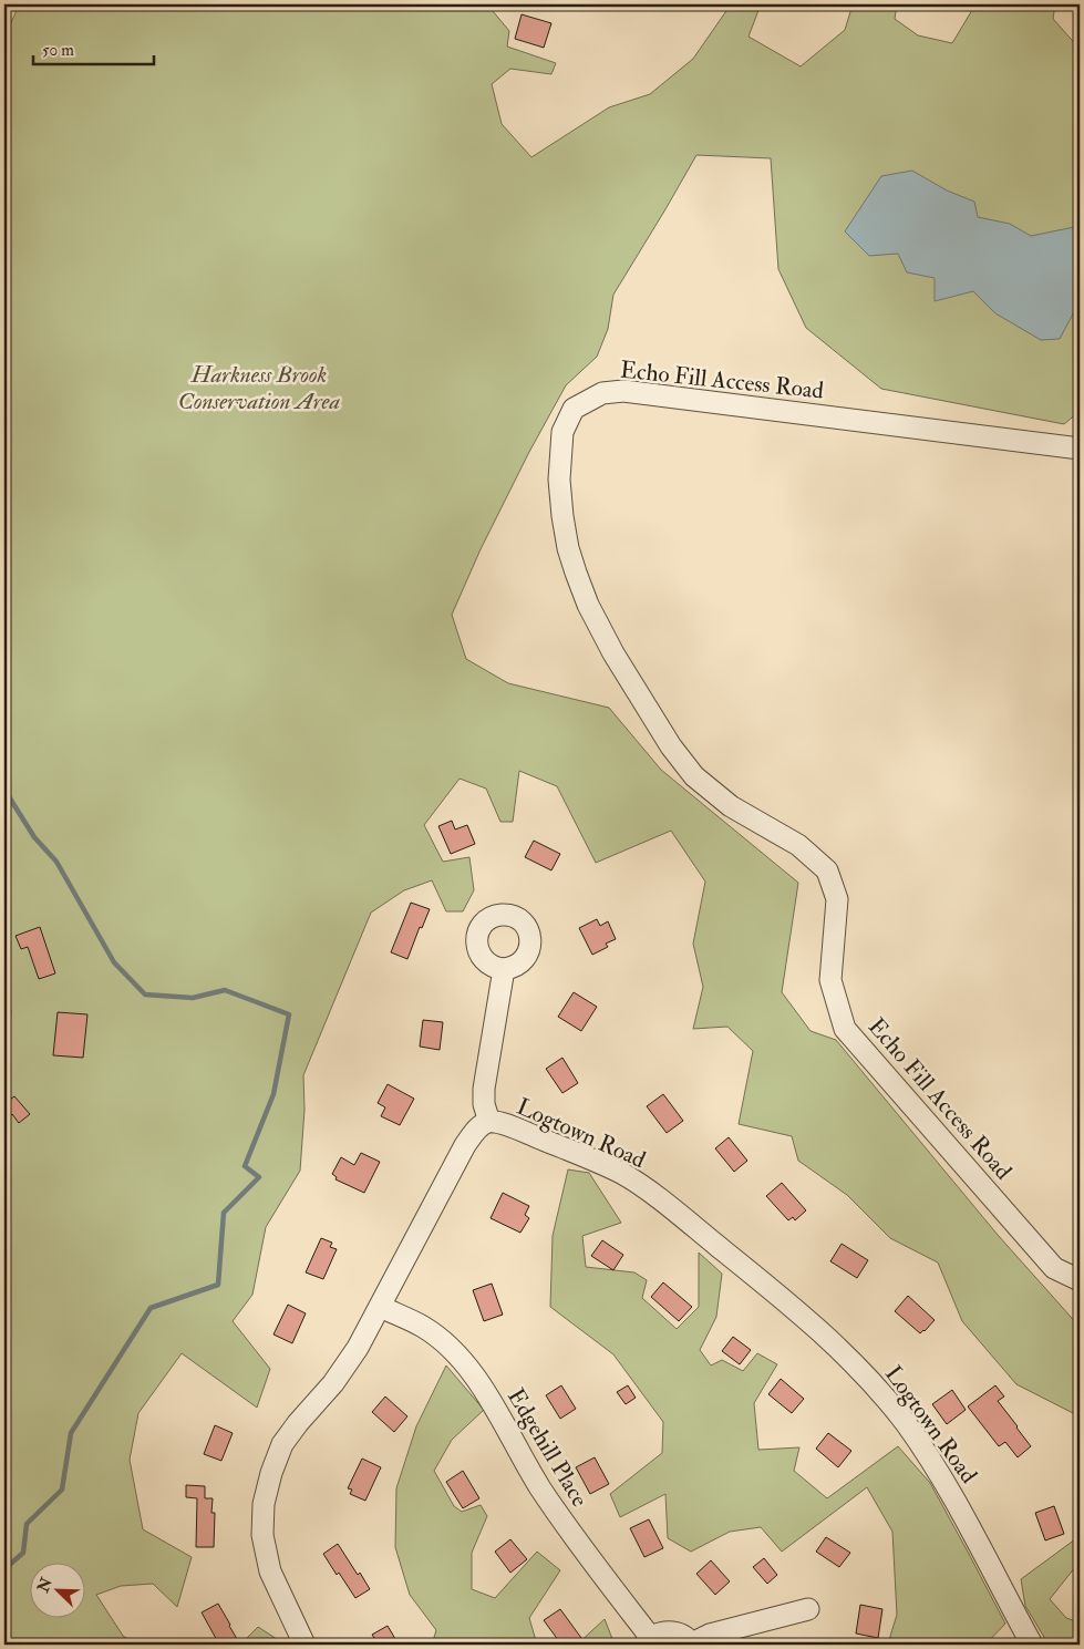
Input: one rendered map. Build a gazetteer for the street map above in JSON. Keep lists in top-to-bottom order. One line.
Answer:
{"streets":{"street":["Echo Fill Access Road","Logtown Road","Edgehill Place"]},"crossings":[["Logtown Road","Edgehill Place"]],"parks":["Harkness Brook Conservation Area"],"scale_bar":"50 m","north":"top left"}
